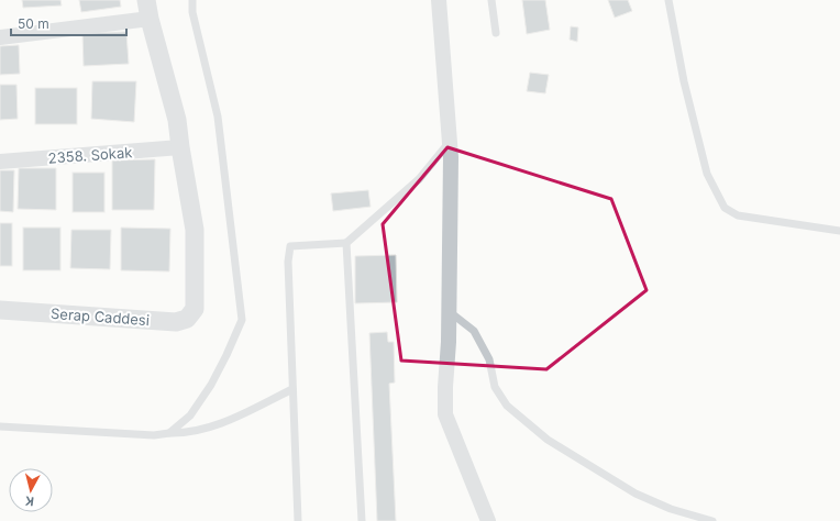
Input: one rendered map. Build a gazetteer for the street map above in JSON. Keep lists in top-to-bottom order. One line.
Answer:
{"streets":{"street":["2358. Sokak","Serap Caddesi"]},"crossings":[["2358. Sokak","Serap Caddesi"]],"scale_bar":"50 m","north":"bottom"}
